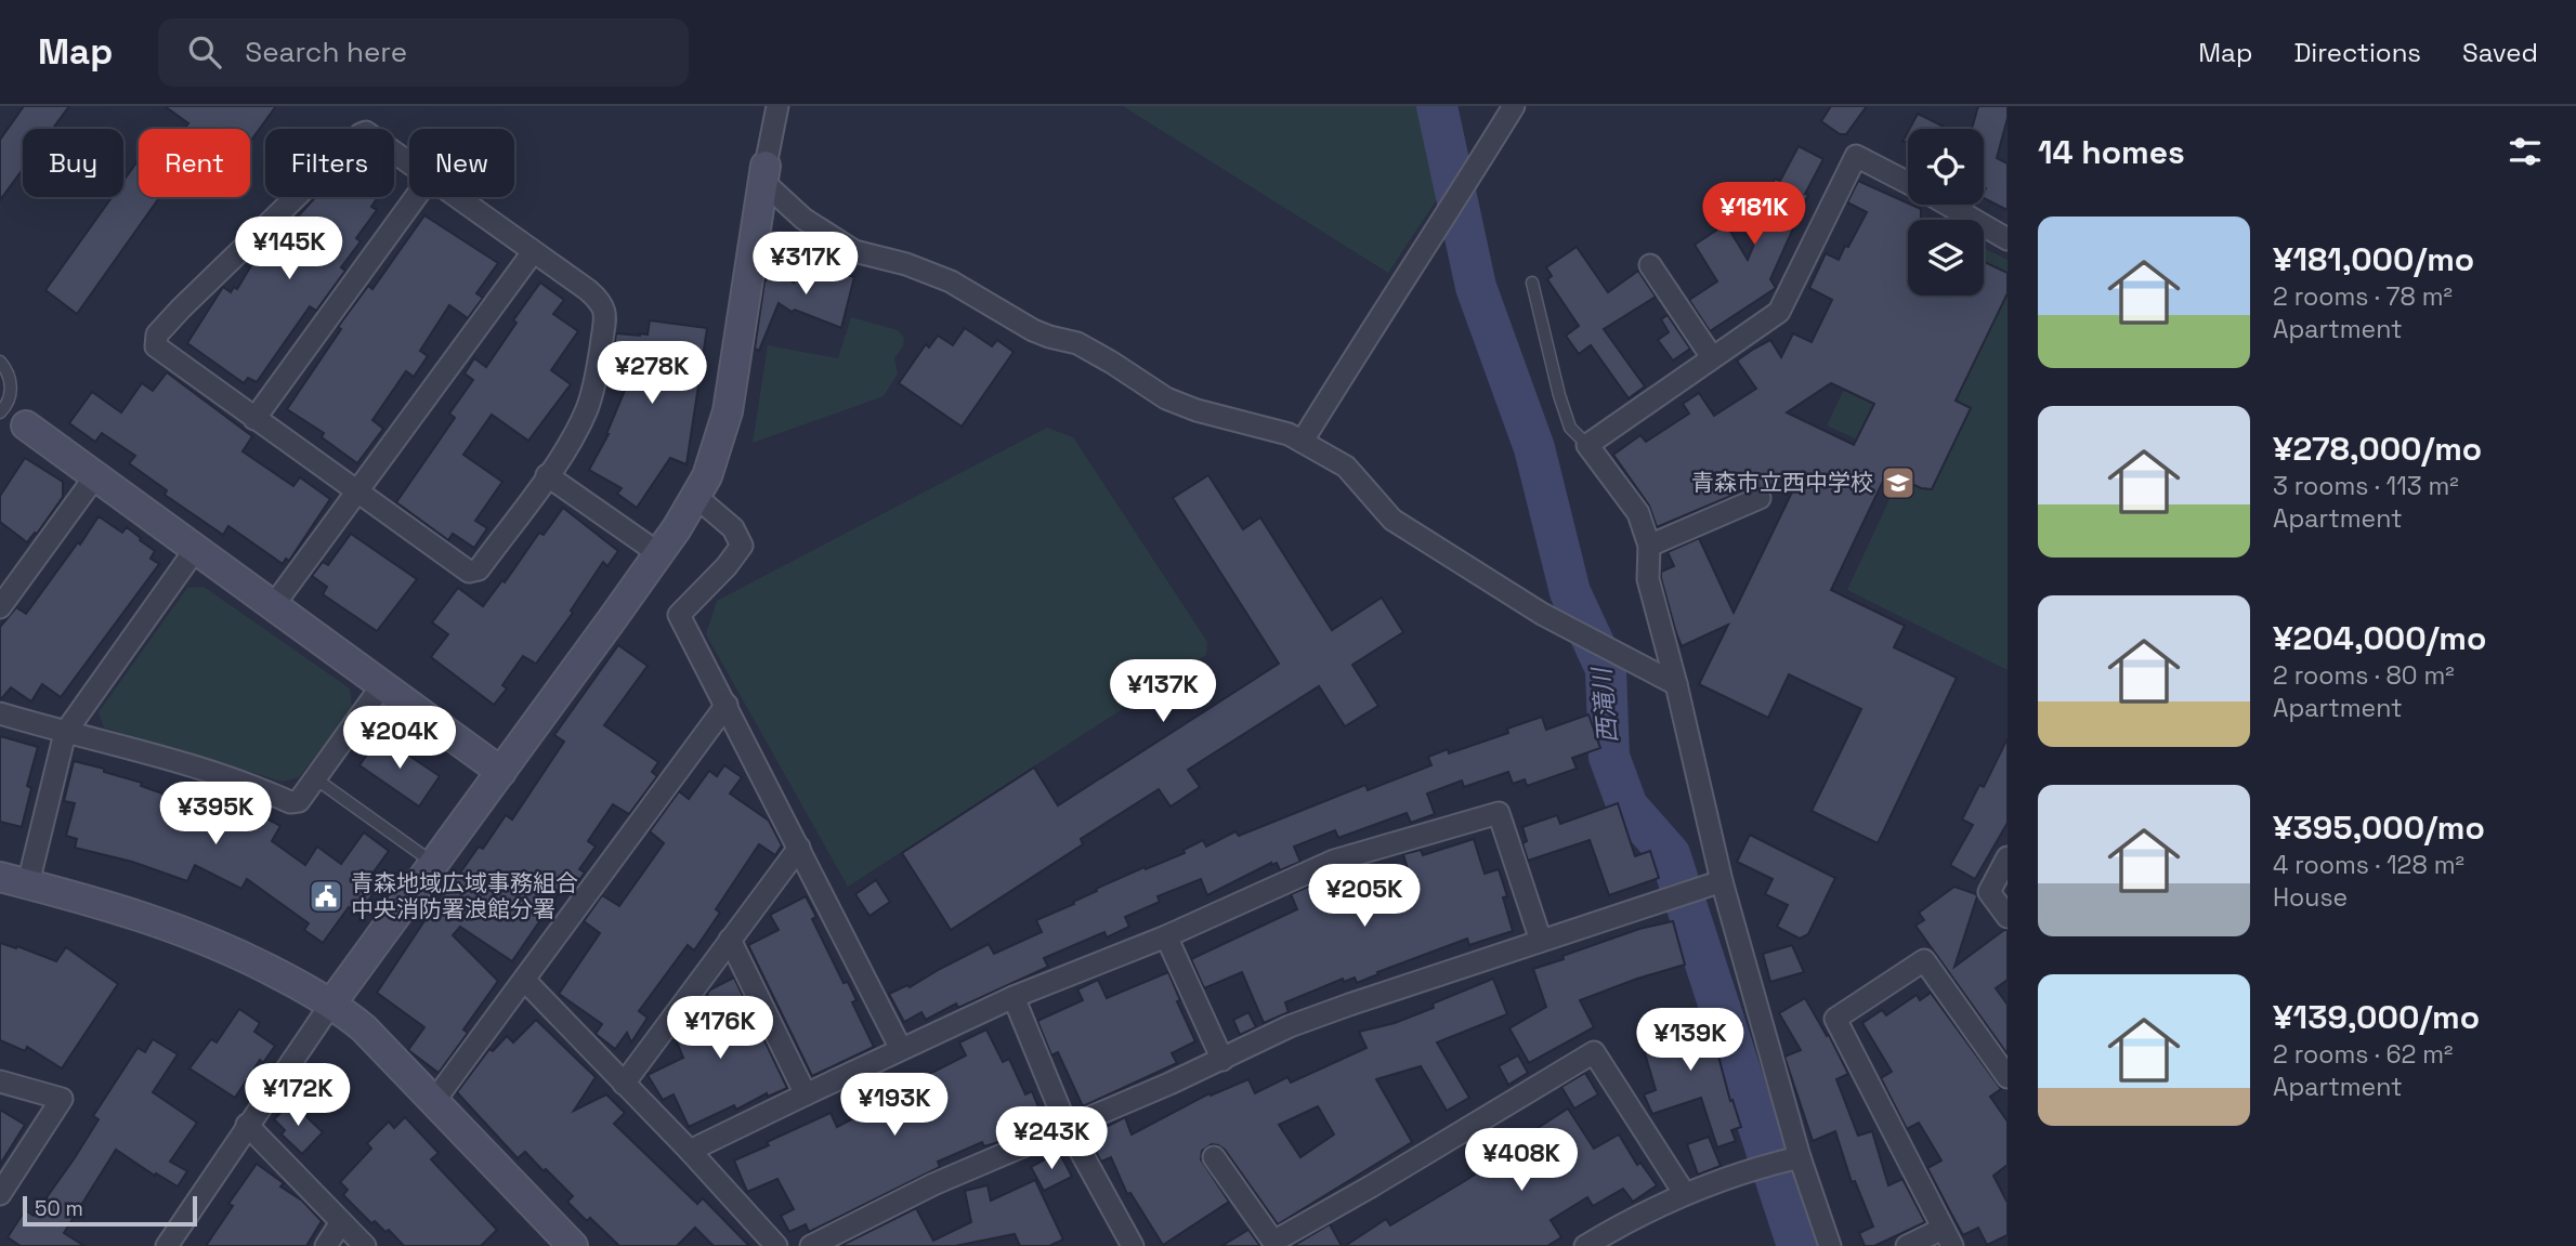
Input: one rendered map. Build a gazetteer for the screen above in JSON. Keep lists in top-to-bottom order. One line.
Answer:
{"water":["西滝川"],"places":{"school or university":["青森市立西中学校"],"public building":["青森地域広域事務組合 中央消防署浪館分署"]},"scale_bar":"50 m","page":{"header":"Map","search":"Search here","nav":["Map","Directions","Saved"],"heading":"14 homes","chip":["Buy","Rent","Filters","New"],"price":["¥181K","¥145K","¥317K","¥278K","¥137K","¥204K","¥395K","¥205K","¥176K","¥139K","¥172K","¥193K","¥243K","¥408K"],"list":[{"name":"¥181,000/mo","note":"2 rooms · 78 m² · Apartment"},{"name":"¥278,000/mo","note":"3 rooms · 113 m² · Apartment"},{"name":"¥204,000/mo","note":"2 rooms · 80 m² · Apartment"},{"name":"¥395,000/mo","note":"4 rooms · 128 m² · House"},{"name":"¥139,000/mo","note":"2 rooms · 62 m² · Apartment"}],"scale":"50 m"}}
